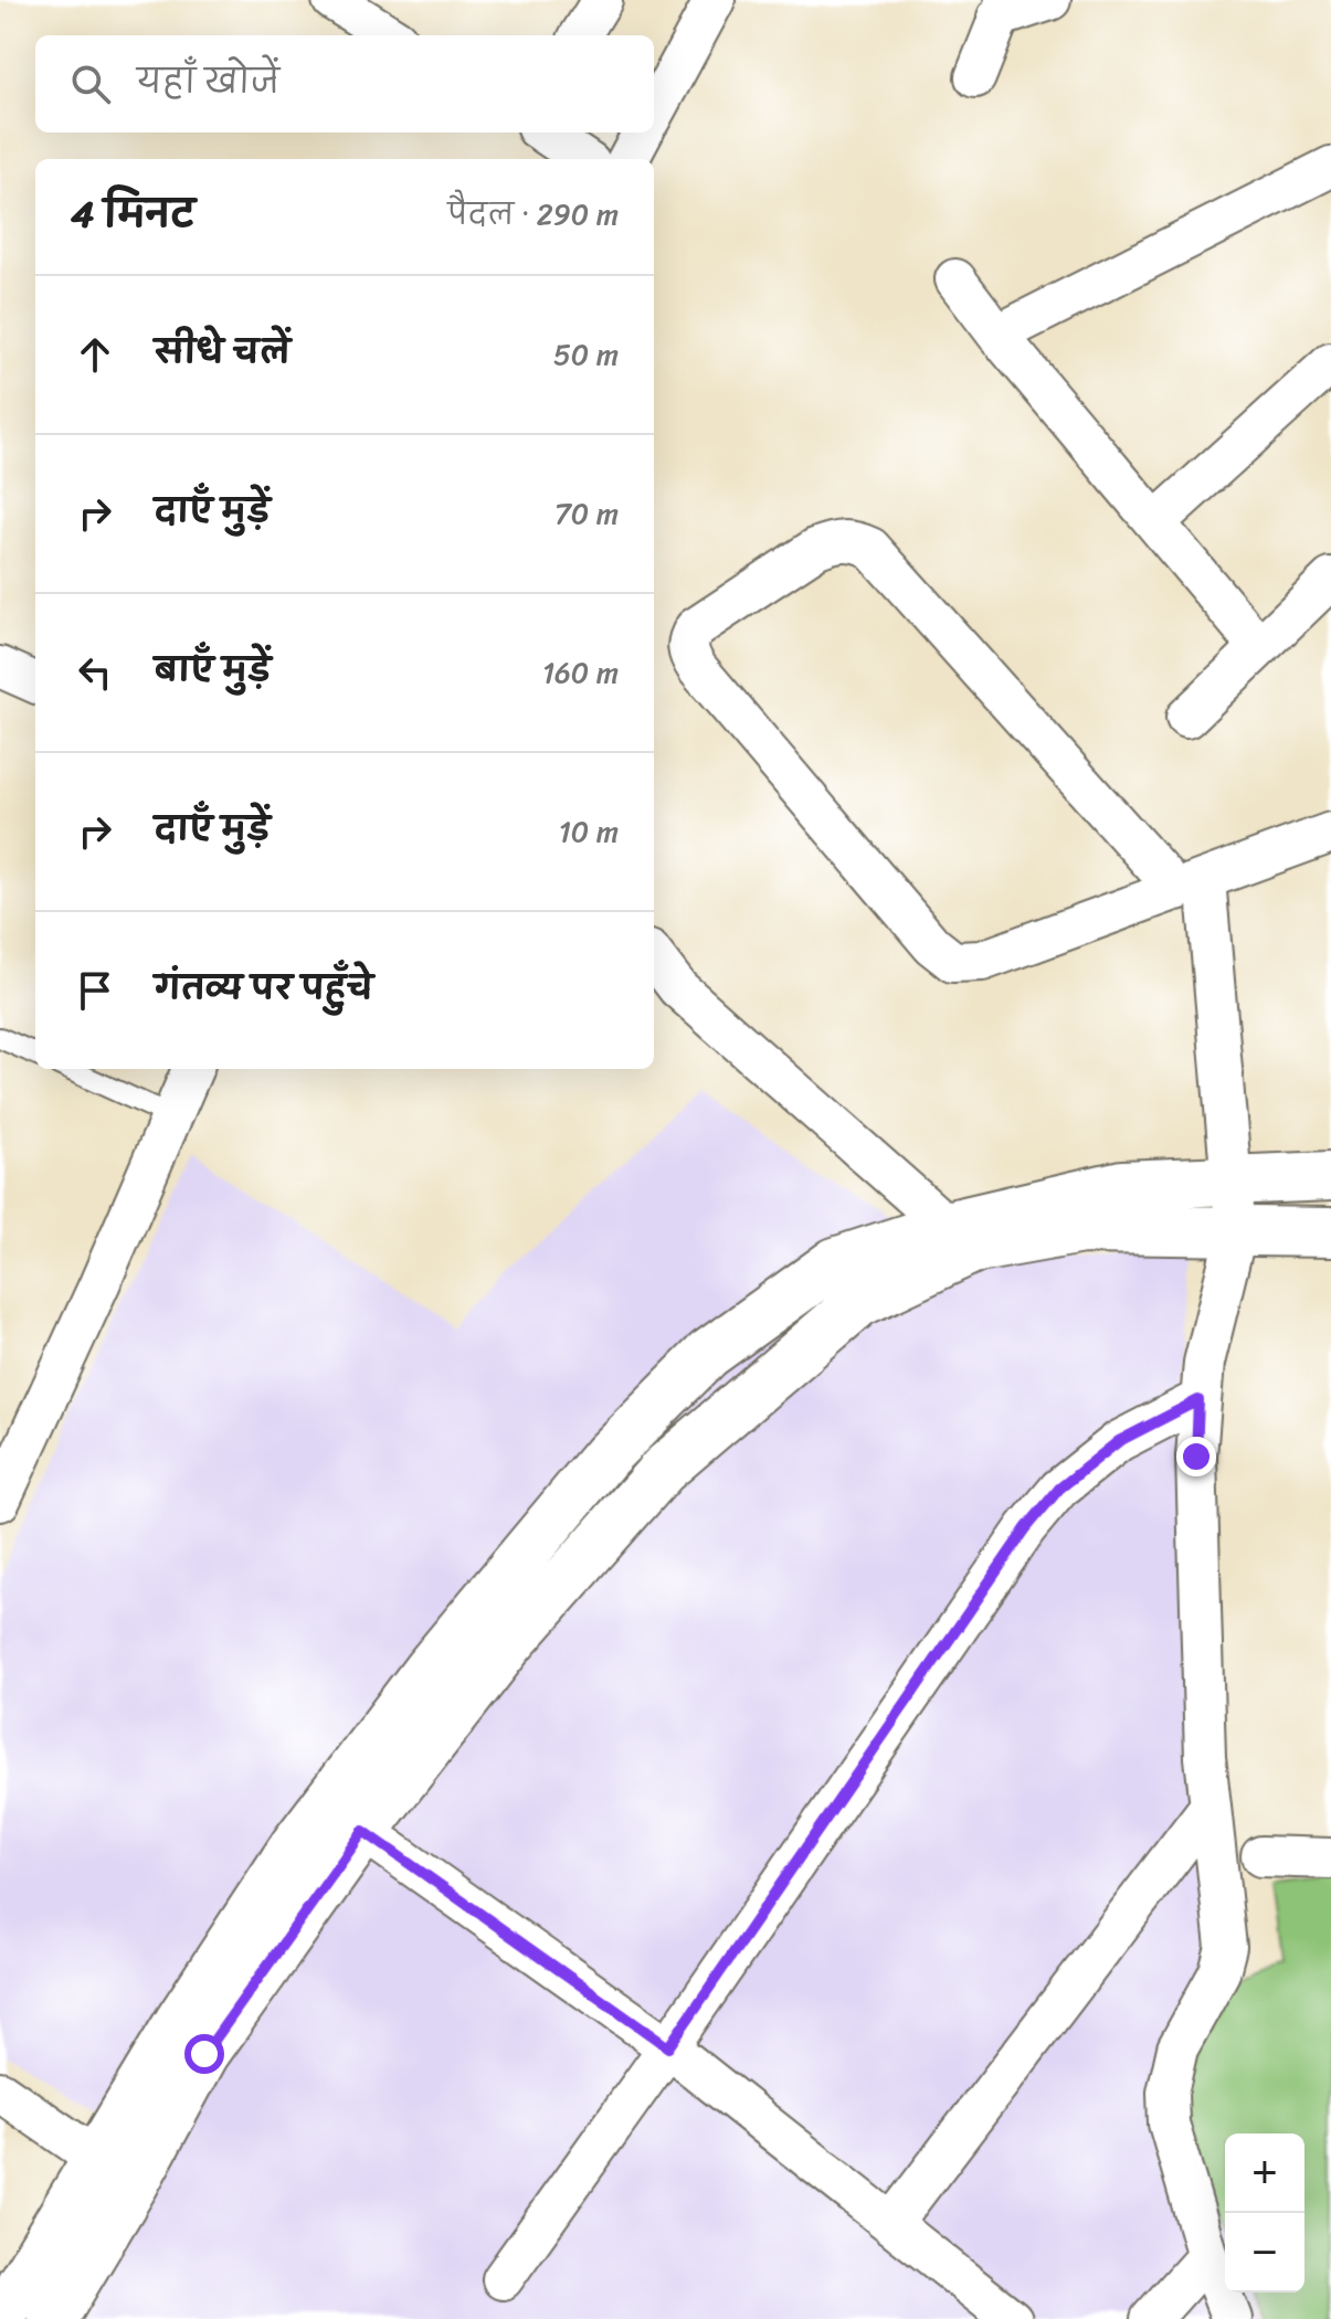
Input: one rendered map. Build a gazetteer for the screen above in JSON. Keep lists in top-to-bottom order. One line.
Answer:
{"page":{"search":"यहाँ खोजें","heading":["4 मिनट","पैदल · 290 m"],"list":[["सीधे चलें","50 m"],["दाएँ मुड़ें","70 m"],["बाएँ मुड़ें","160 m"],["दाएँ मुड़ें","10 m"],"गंतव्य पर पहुँचे"],"map_buttons":["+","−"]}}
